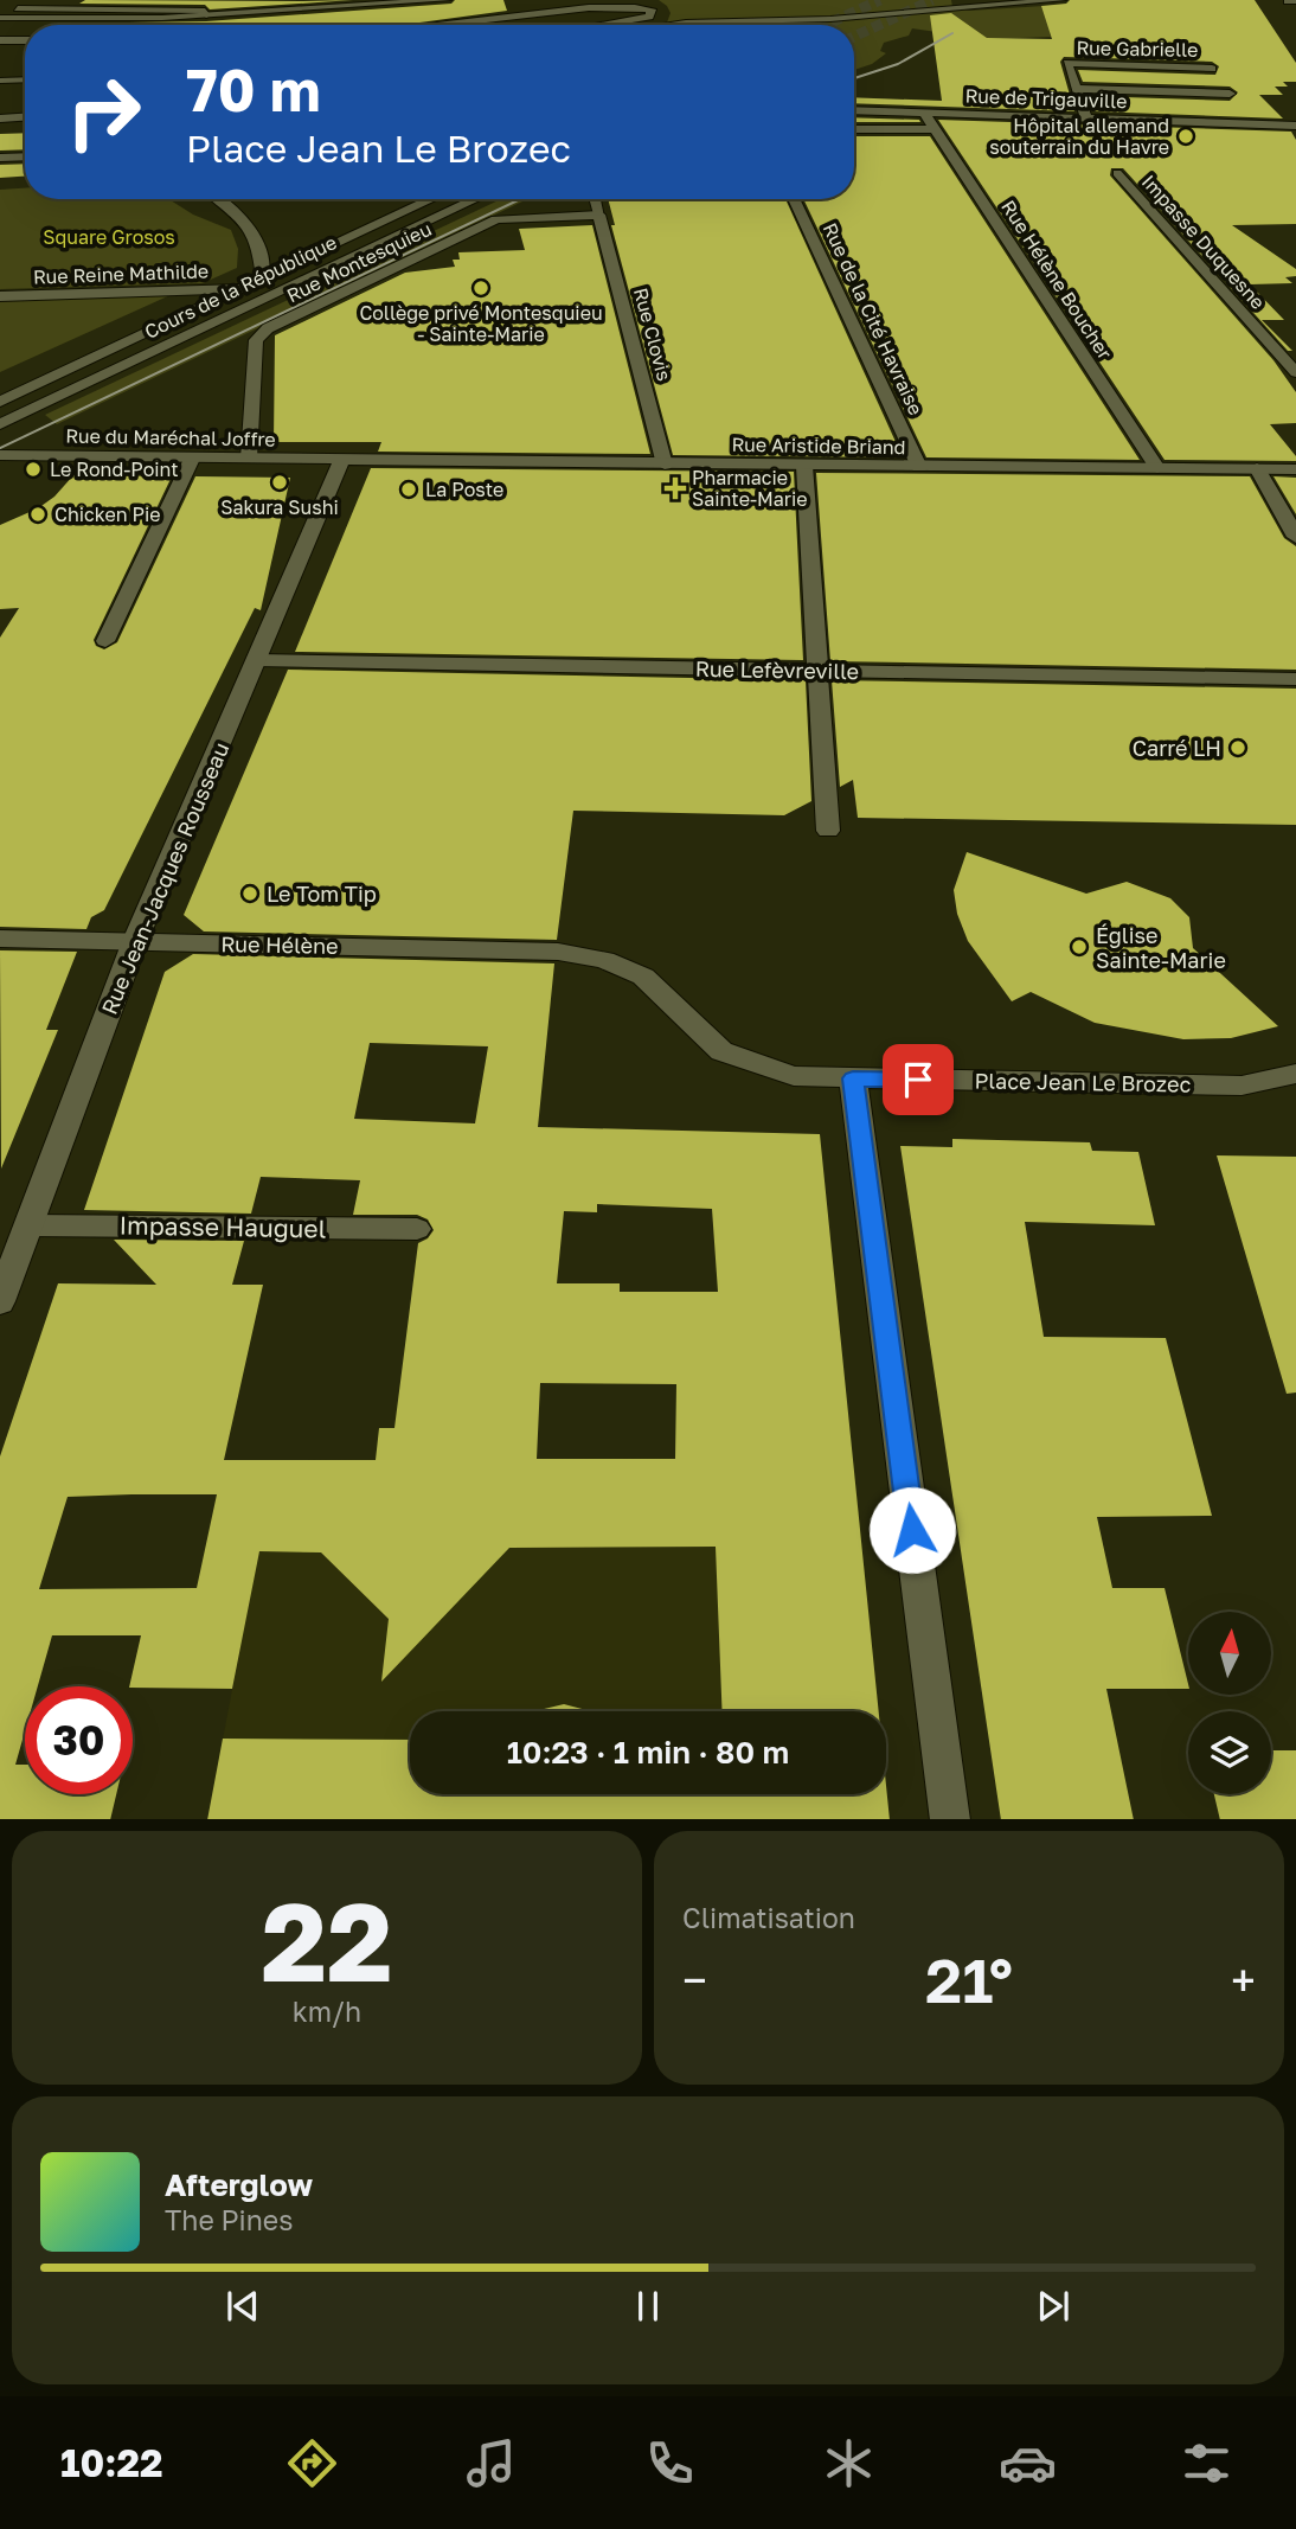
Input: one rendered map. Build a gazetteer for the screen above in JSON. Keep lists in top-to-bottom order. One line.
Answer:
{"streets":{"street":["Rue Gabrielle","Rue de Trigauville","Rue Montesquieu","Rue Reine Mathilde","Rue Hélène Boucher","Cours de la République","Rue de la Cité Havraise","Rue Clovis","Rue du Maréchal Joffre","Rue Aristide Briand","Rue Lefèvreville","Rue Jean-Jacques Rousseau","Rue Hélène","Place Jean Le Brozec"],"lane":["Impasse Duquesne","Impasse Hauguel"]},"crossings":[["Rue Gabrielle","Rue de Trigauville"],["Rue de Trigauville","Rue Hélène Boucher"],["Rue Montesquieu","Cours de la République"],["Rue Montesquieu","Rue Clovis"],["Rue Montesquieu","Rue du Maréchal Joffre"],["Rue Reine Mathilde","Cours de la République"],["Rue Hélène Boucher","Rue Aristide Briand"],["Rue de la Cité Havraise","Rue Aristide Briand"],["Rue Clovis","Rue Aristide Briand"],["Rue du Maréchal Joffre","Rue Aristide Briand"],["Rue du Maréchal Joffre","Rue Jean-Jacques Rousseau"],["Rue Aristide Briand","Rue Jean-Jacques Rousseau"],["Rue Lefèvreville","Rue Jean-Jacques Rousseau"],["Rue Jean-Jacques Rousseau","Rue Hélène"],["Rue Jean-Jacques Rousseau","Impasse Hauguel"],["Rue Hélène","Place Jean Le Brozec"]],"parks":["Square Grosos"],"places":{"other":["Hôpital allemand souterrain du Havre","Collège privé Montesquieu - Sainte-Marie","Le Rond-Point","Sakura Sushi","La Poste","Chicken Pie","Carré LH","Le Tom Tip","Église Sainte-Marie"],"health":["Pharmacie Sainte-Marie"]},"north":"top","page":{"turn":["70 m","Place Jean Le Brozec"],"limit":"30","trip":"10:23 · 1 min · 80 m","tile":[["22","km/h"],"Climatisation"],"heat":["−","21°","+"],"song":["Afterglow","The Pines"],"tabs":"10:22"}}
